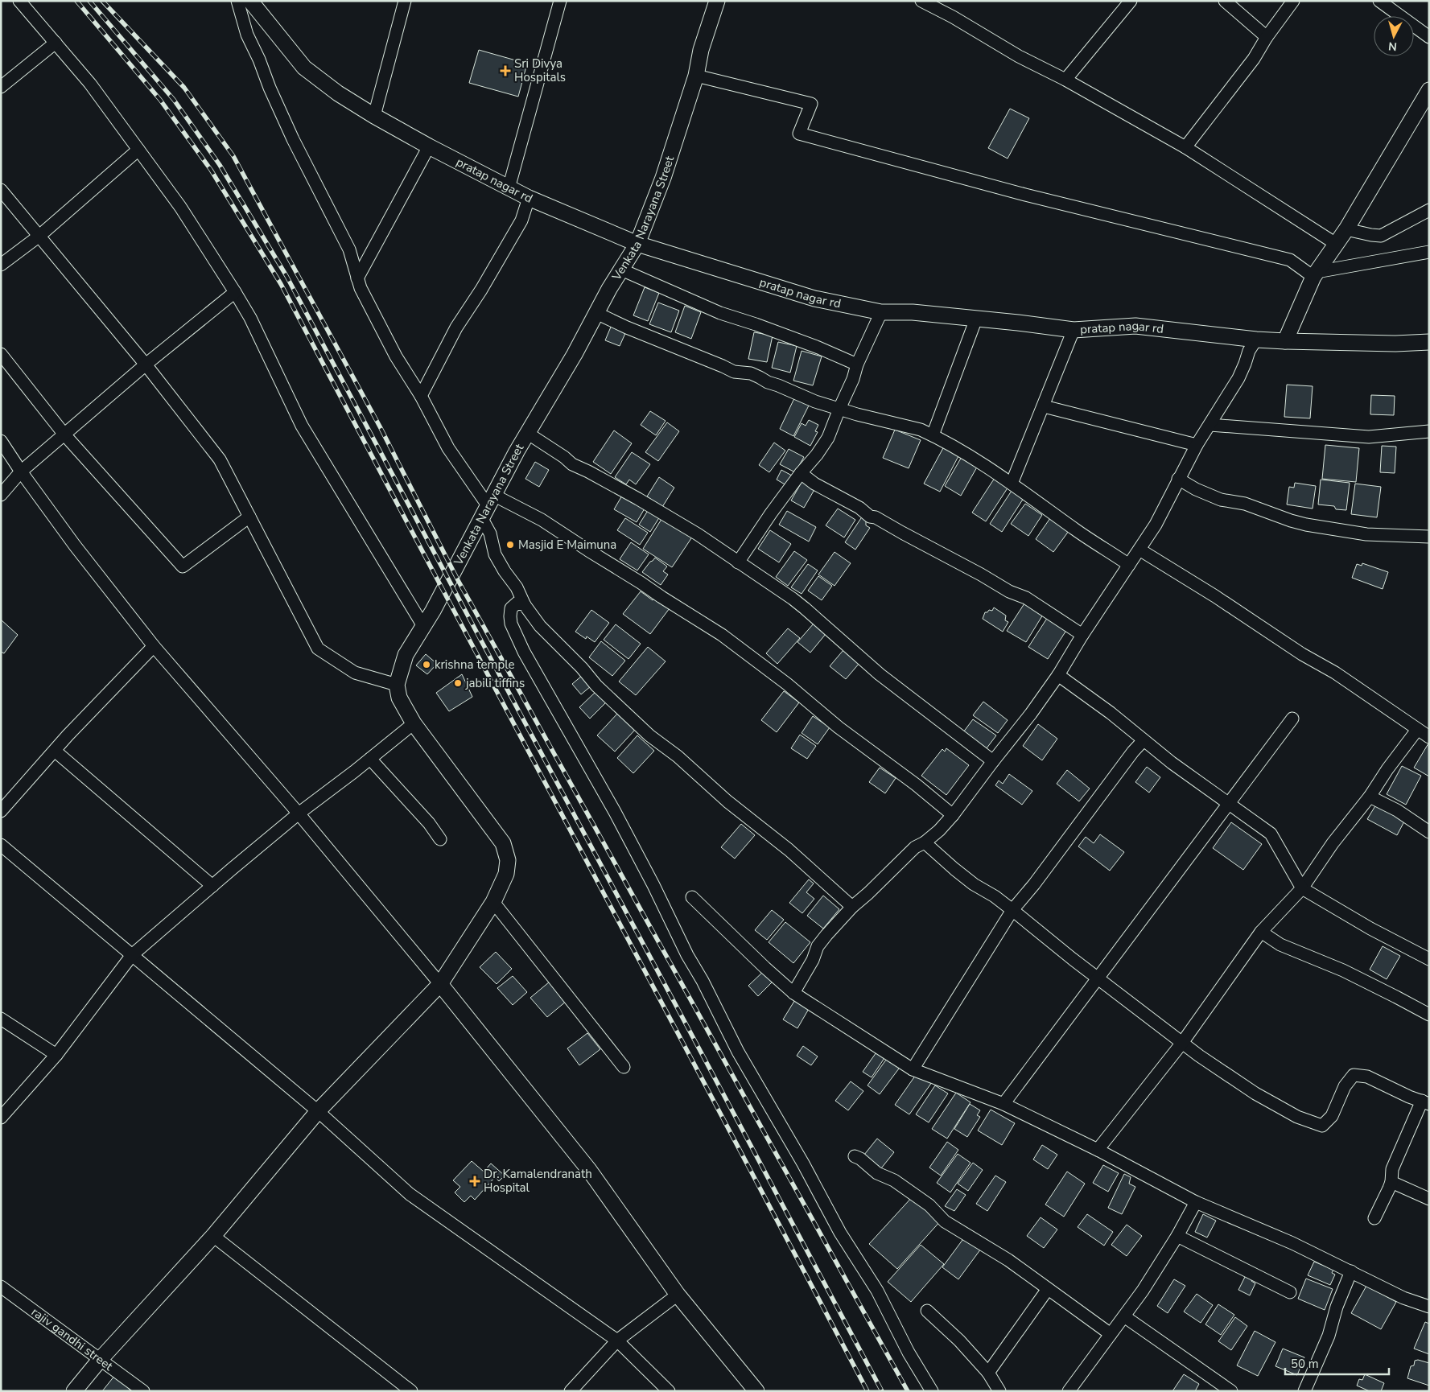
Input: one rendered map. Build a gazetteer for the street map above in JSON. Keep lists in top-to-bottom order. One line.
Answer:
{"streets":{"street":["pratap nagar rd","Venkata Narayana Street","rajiv gandhi street"]},"crossings":[["pratap nagar rd","Venkata Narayana Street"]],"places":{"health":["Sri Divya Hospitals","Dr. Kamalendranath Hospital"],"other":["Masjid E Maimuna","krishna temple","jabili tiffins"]},"scale_bar":"50 m","north":"bottom"}
